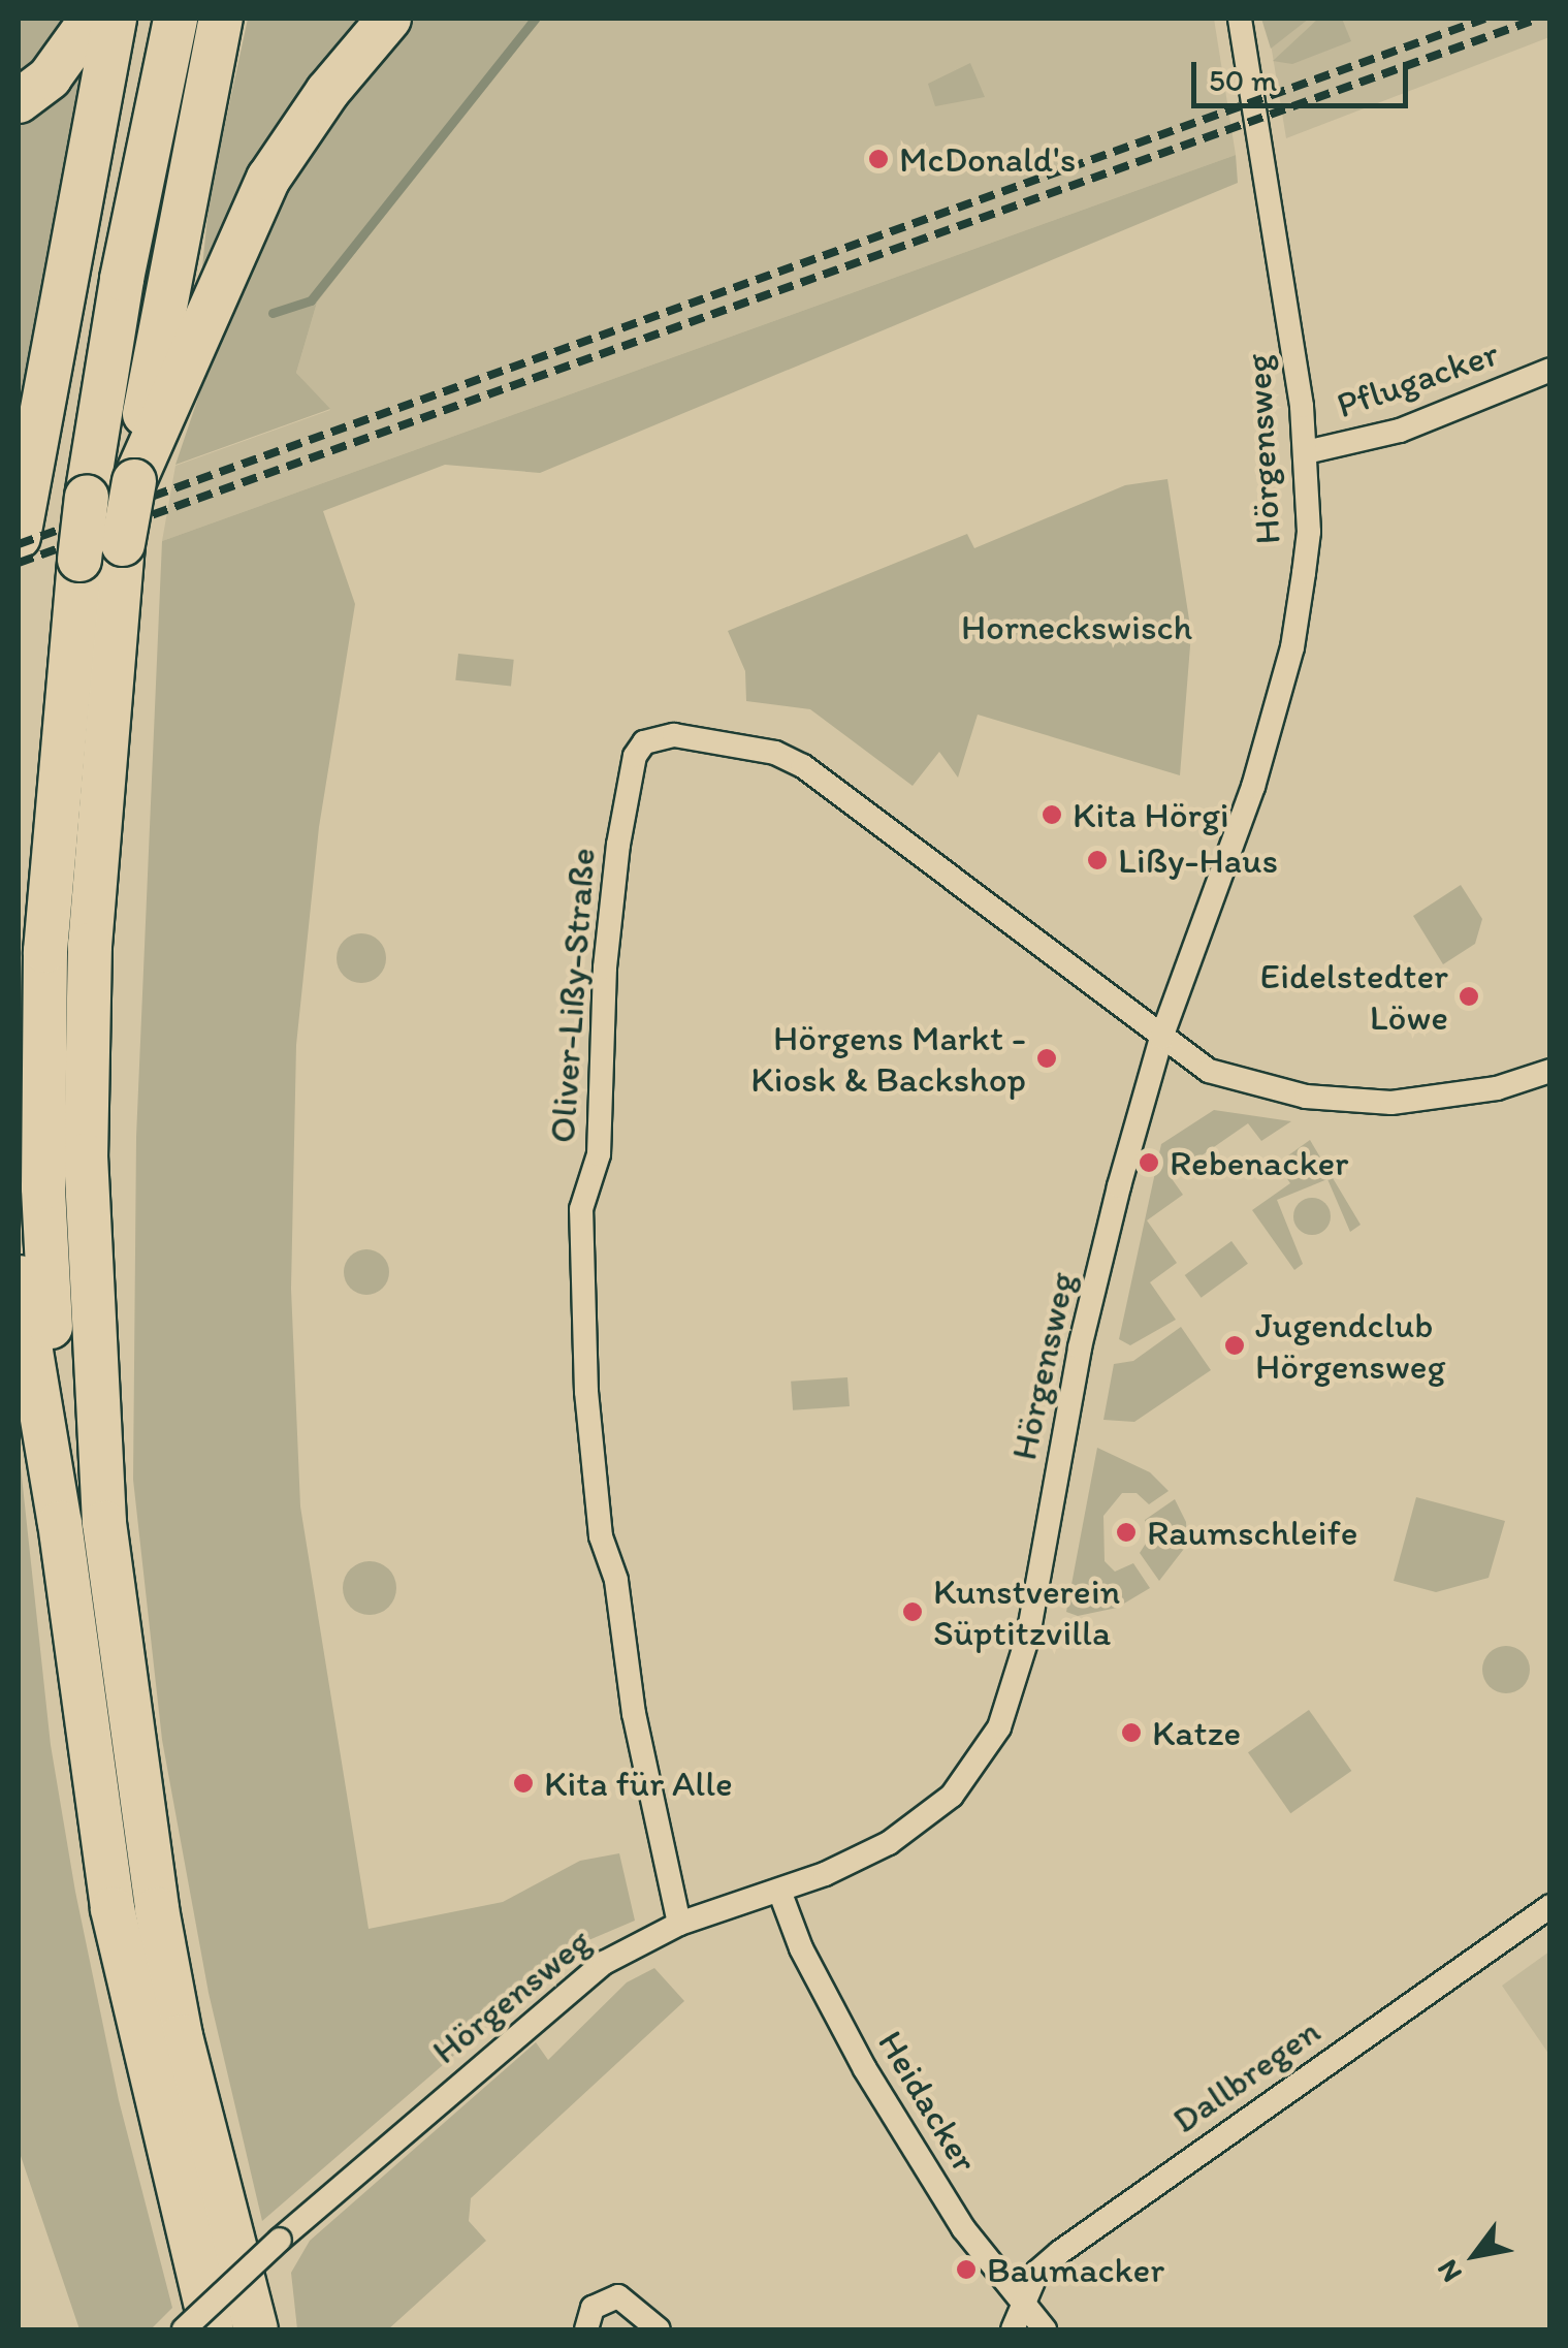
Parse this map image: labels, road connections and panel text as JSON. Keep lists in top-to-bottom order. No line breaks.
{"streets":{"street":["Pflugacker","Hörgensweg","Oliver-Lißy-Straße","Dallbregen","Heidacker"]},"crossings":[["Pflugacker","Hörgensweg"],["Hörgensweg","Oliver-Lißy-Straße"],["Hörgensweg","Heidacker"],["Dallbregen","Heidacker"]],"parks":["Horneckswisch"],"places":["McDonald's","Kita Hörgi","Lißy-Haus","Eidelstedter Löwe","Hörgens Markt - Kiosk & Backshop","Rebenacker","Jugendclub Hörgensweg","Raumschleife","Kunstverein Süptitzvilla","Katze","Kita für Alle","Baumacker"],"scale_bar":"50 m","north":"bottom left"}
